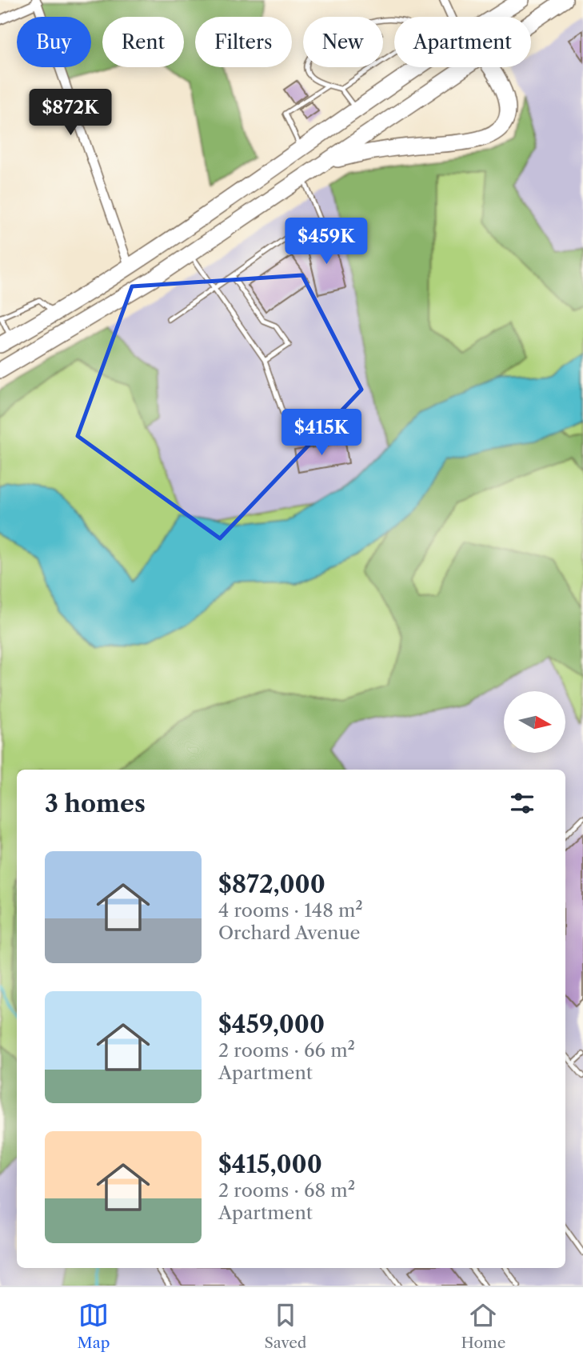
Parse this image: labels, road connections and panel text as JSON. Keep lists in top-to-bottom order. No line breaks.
{"north":"right","page":{"chip":["Buy","Rent","Filters","New","Apartment"],"price":["$872K","$459K","$415K"],"heading":"3 homes","list":[{"name":"$872,000","note":"4 rooms · 148 m² · Orchard Avenue"},{"name":"$459,000","note":"2 rooms · 66 m² · Apartment"},{"name":"$415,000","note":"2 rooms · 68 m² · Apartment"}],"tabs":["Map","Saved","Home"]}}
